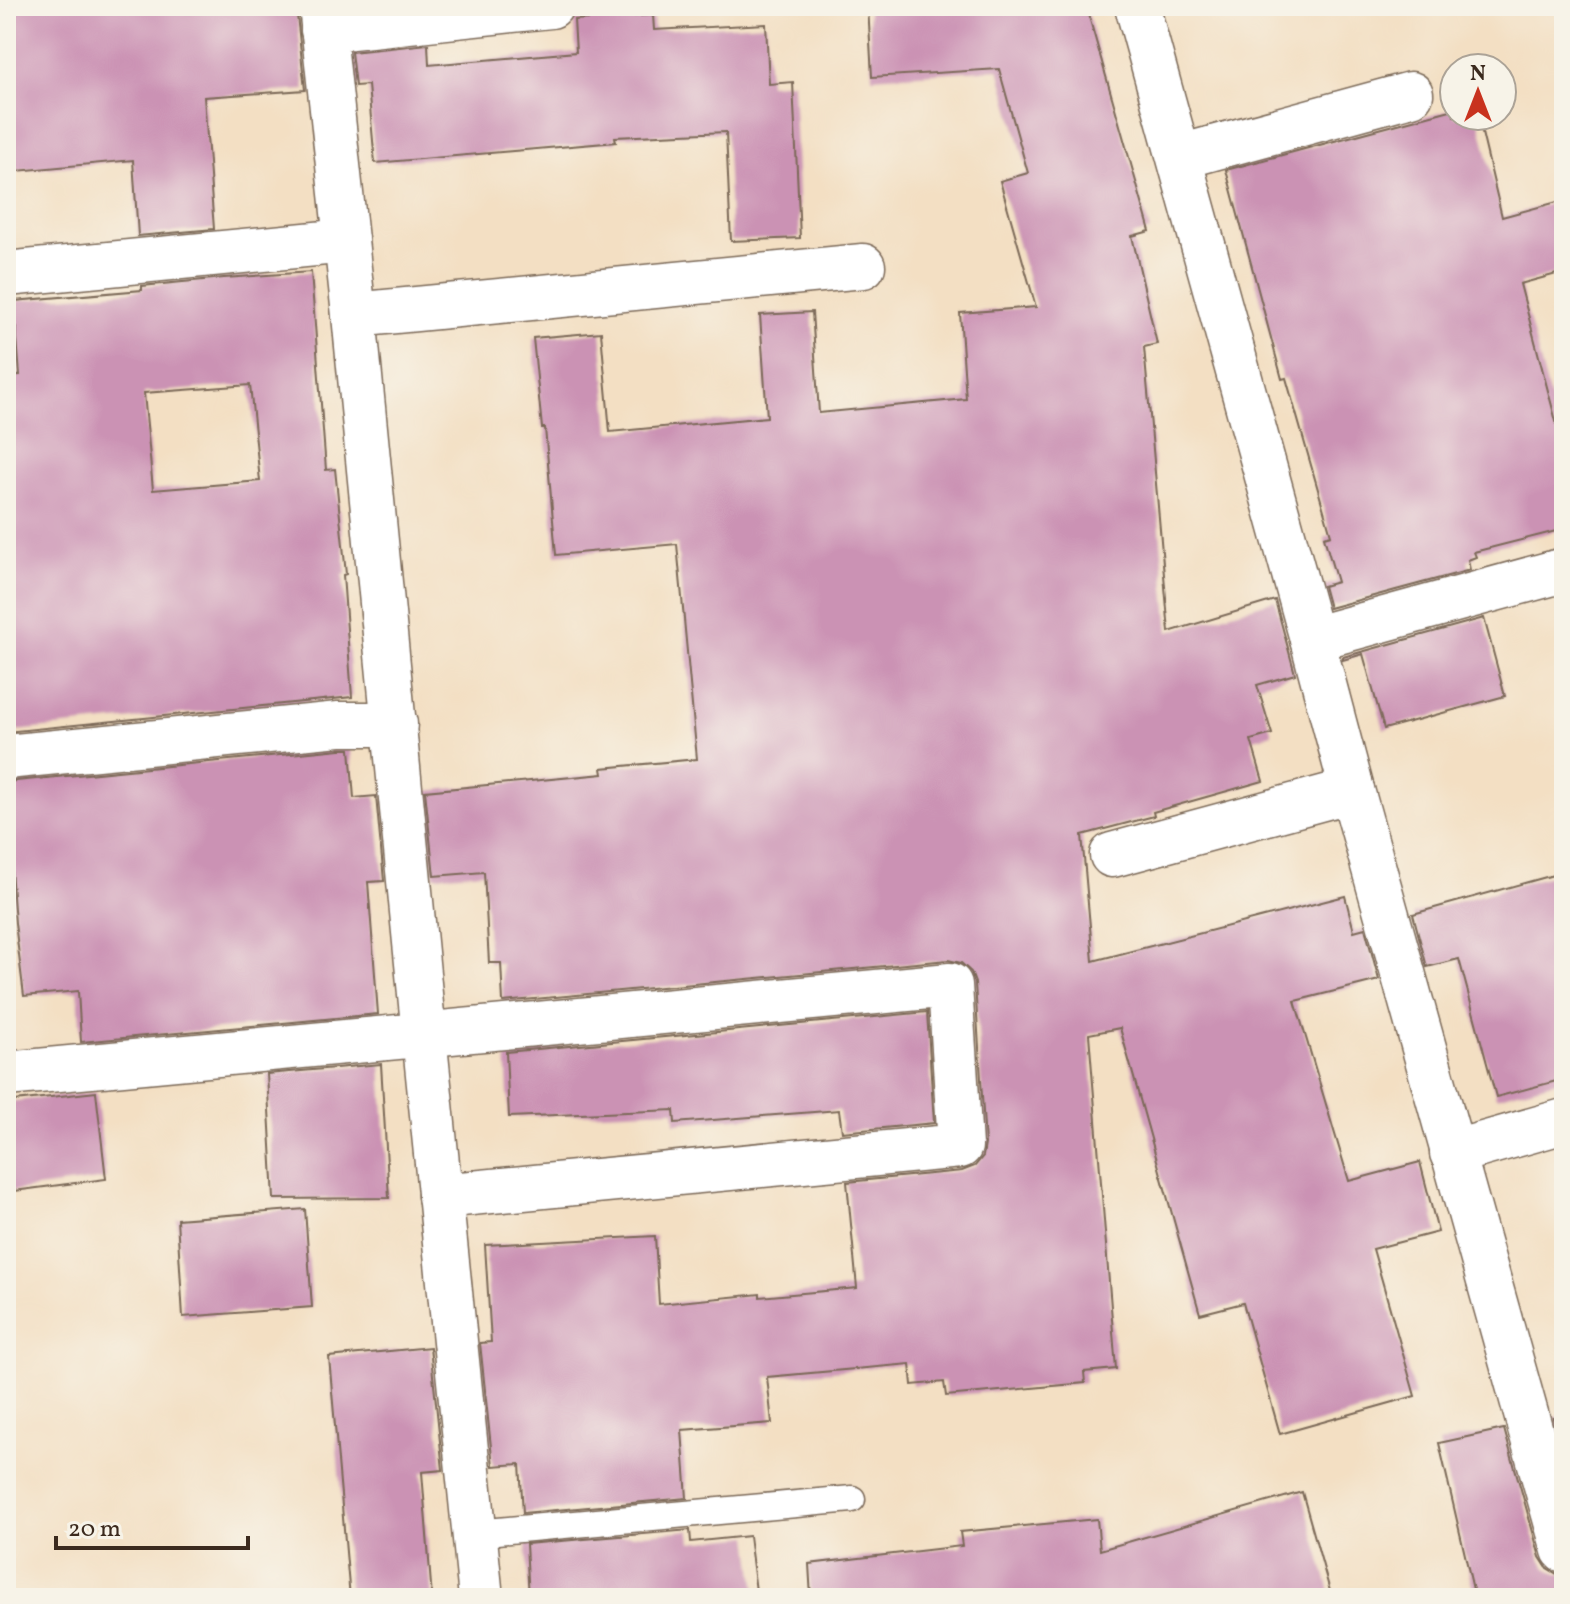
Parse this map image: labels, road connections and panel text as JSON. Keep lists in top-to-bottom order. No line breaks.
{"scale_bar":"20 m","north":"top"}
